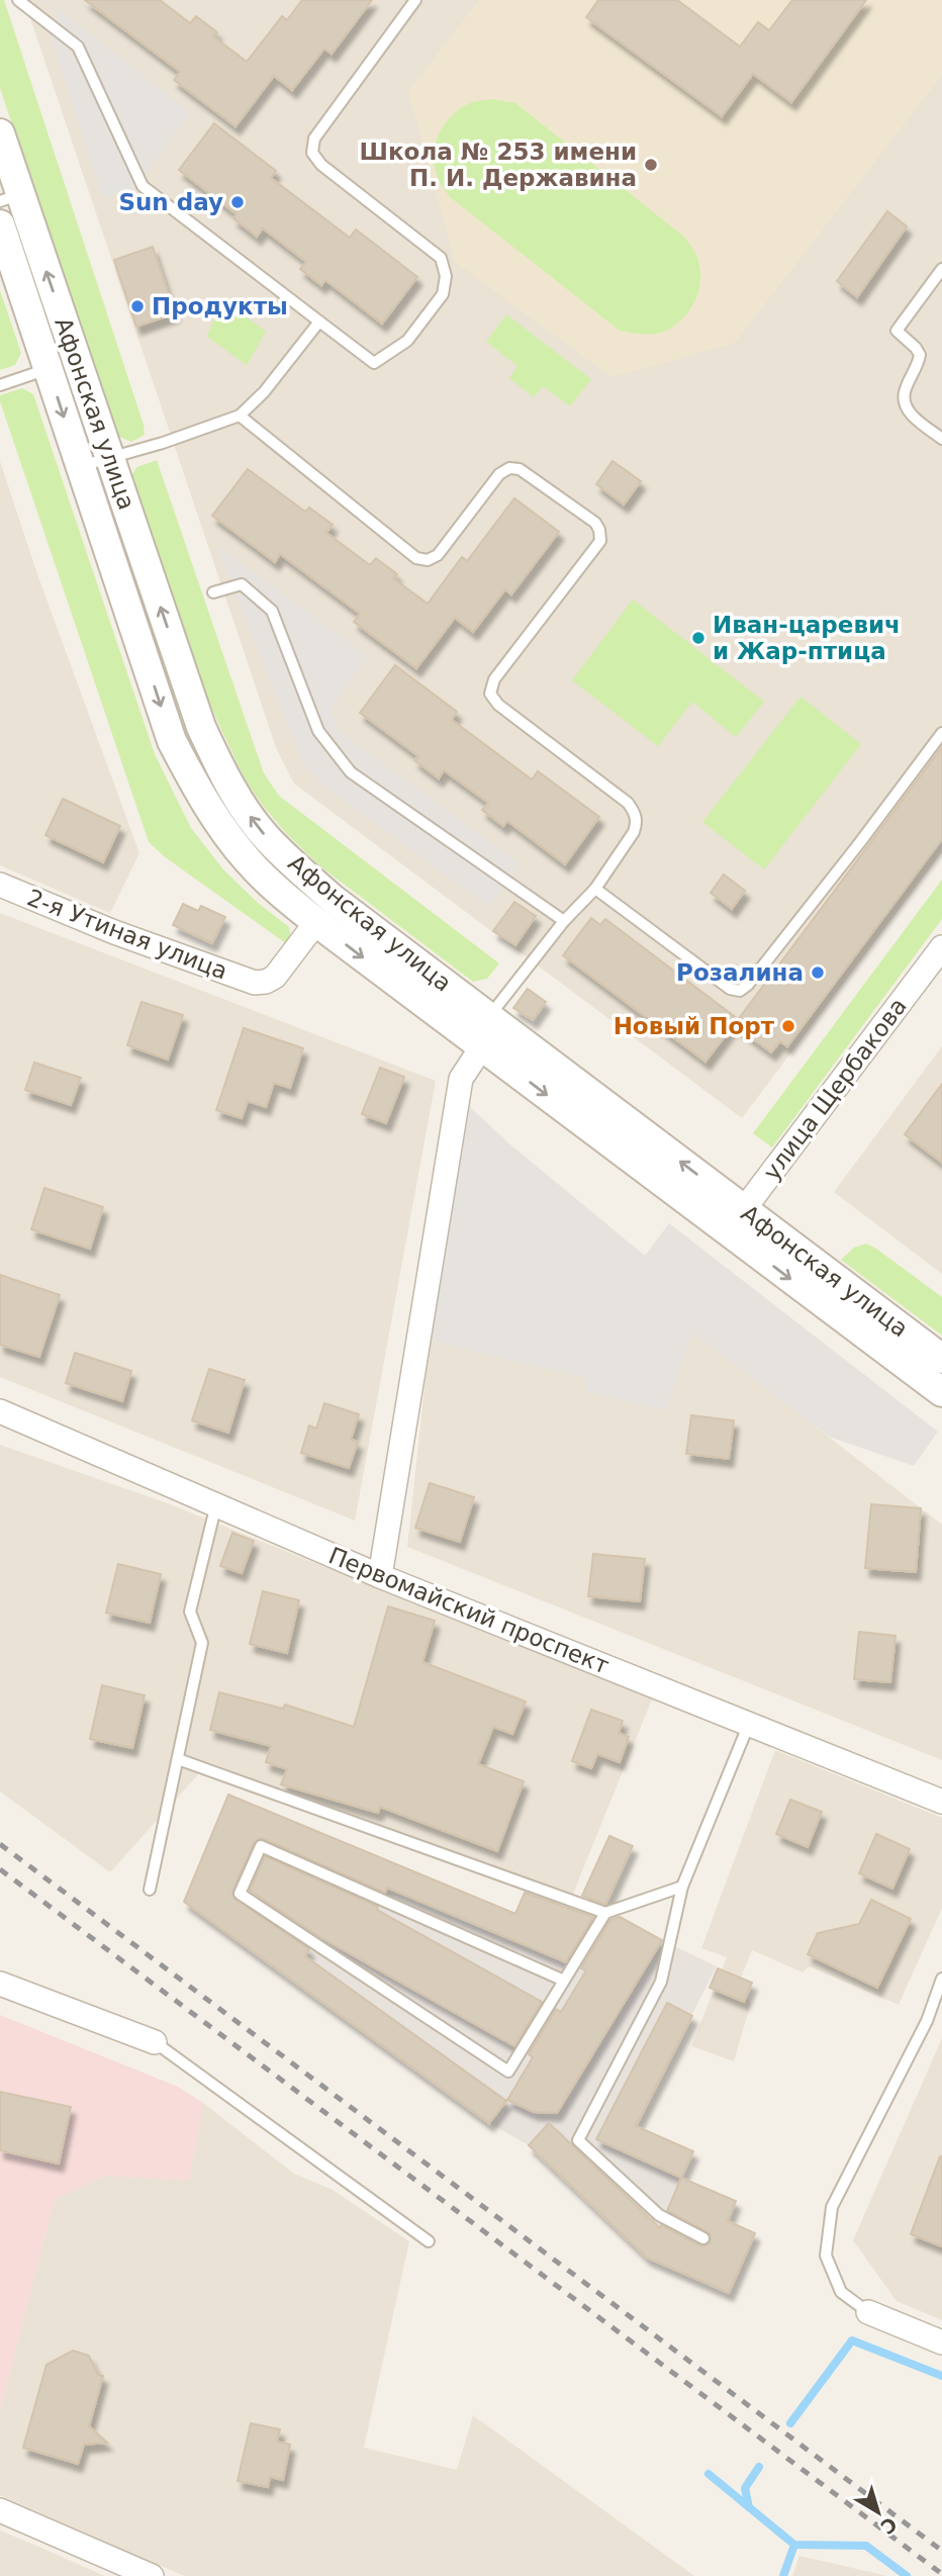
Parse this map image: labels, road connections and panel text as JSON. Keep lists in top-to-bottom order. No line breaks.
{"streets":{"street":["Афонская улица","2-я Утиная улица","улица Щербакова","Первомайский проспект"]},"crossings":[["Афонская улица","2-я Утиная улица"],["Афонская улица","улица Щербакова"]],"places":["Школа № 253 имени П. И. Державина","Sun day","Продукты","Иван-царевич и Жар-птица","Розалина","Новый Порт"],"north":"bottom right"}
